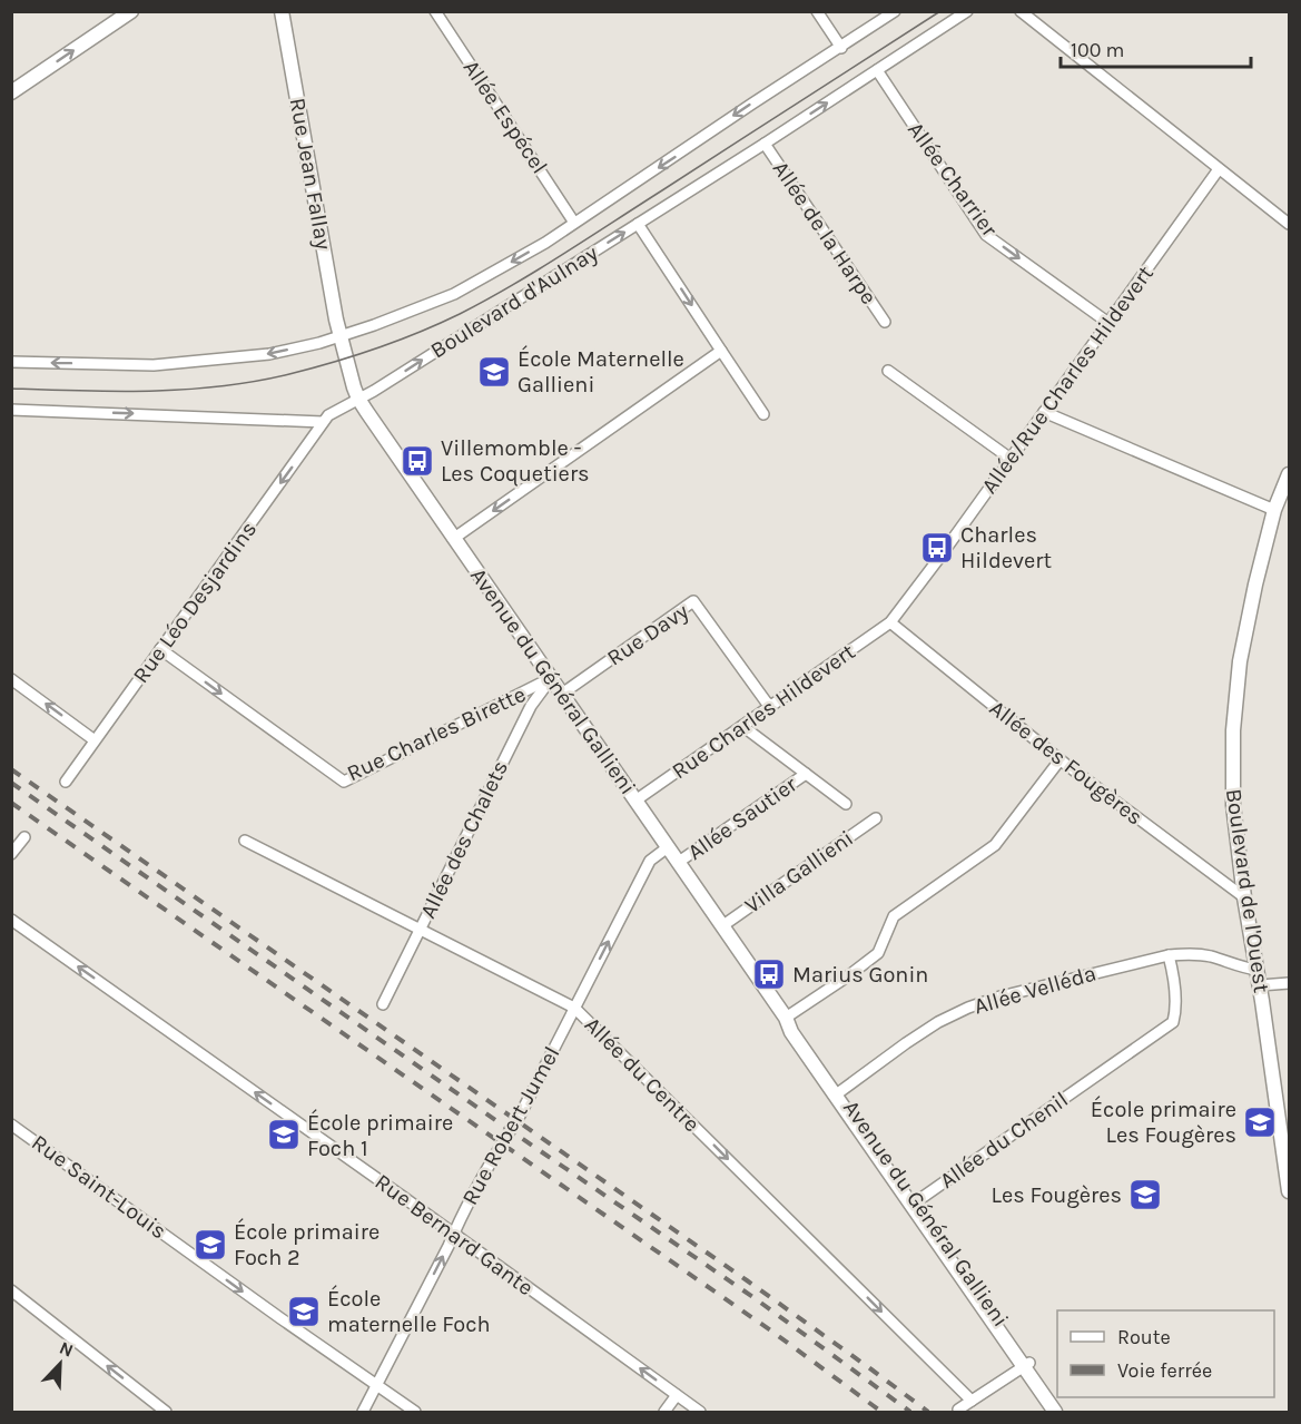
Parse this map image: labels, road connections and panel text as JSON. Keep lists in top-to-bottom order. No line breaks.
{"streets":{"street":["Allée Espécel","Rue Jean Fallay","Allée Charrier","Allée de la Harpe","Boulevard d'Aulnay","Allée/Rue Charles Hildevert","Rue Léo Desjardins","Rue Davy","Avenue du Général Gallieni","Rue Charles Hildevert","Rue Charles Birette","Allée des Fougères","Allée Sautier","Allée des Chalets","Villa Gallieni","Boulevard de l'Ouest","Allée Velléda","Allée du Centre","Rue Robert Jumel","Allée du Chenil","Rue Saint-Louis","Rue Bernard Gante"]},"crossings":[["Allée Espécel","Boulevard d'Aulnay"],["Rue Jean Fallay","Boulevard d'Aulnay"],["Rue Jean Fallay","Avenue du Général Gallieni"],["Allée Charrier","Boulevard d'Aulnay"],["Allée Charrier","Allée/Rue Charles Hildevert"],["Allée de la Harpe","Boulevard d'Aulnay"],["Boulevard d'Aulnay","Rue Léo Desjardins"],["Boulevard d'Aulnay","Avenue du Général Gallieni"],["Allée/Rue Charles Hildevert","Rue Charles Hildevert"],["Allée/Rue Charles Hildevert","Allée des Fougères"],["Rue Léo Desjardins","Rue Charles Birette"],["Rue Davy","Avenue du Général Gallieni"],["Rue Davy","Rue Charles Hildevert"],["Avenue du Général Gallieni","Rue Charles Hildevert"],["Avenue du Général Gallieni","Rue Charles Birette"],["Avenue du Général Gallieni","Allée Sautier"],["Avenue du Général Gallieni","Allée des Chalets"],["Avenue du Général Gallieni","Villa Gallieni"],["Avenue du Général Gallieni","Allée Velléda"],["Avenue du Général Gallieni","Rue Robert Jumel"],["Avenue du Général Gallieni","Allée du Chenil"],["Rue Charles Hildevert","Allée des Fougères"],["Rue Charles Birette","Allée des Chalets"],["Allée des Fougères","Boulevard de l'Ouest"],["Allée des Chalets","Allée du Centre"],["Boulevard de l'Ouest","Allée Velléda"],["Allée Velléda","Allée du Chenil"],["Allée du Centre","Rue Robert Jumel"],["Rue Robert Jumel","Rue Saint-Louis"],["Rue Robert Jumel","Rue Bernard Gante"]],"one_way":["Allée Charrier","Rue Léo Desjardins","Rue Charles Birette","Allée du Centre","Rue Robert Jumel","Rue Saint-Louis","Rue Bernard Gante"],"places":{"school or university":["École Maternelle Gallieni","École primaire Les Fougères","École primaire Foch 1","Les Fougères","École primaire Foch 2","École maternelle Foch"],"bus stop":["Villemomble - Les Coquetiers","Charles Hildevert","Marius Gonin"]},"legend":["Route","Voie ferrée"],"scale_bar":"100 m","north":"top right"}
